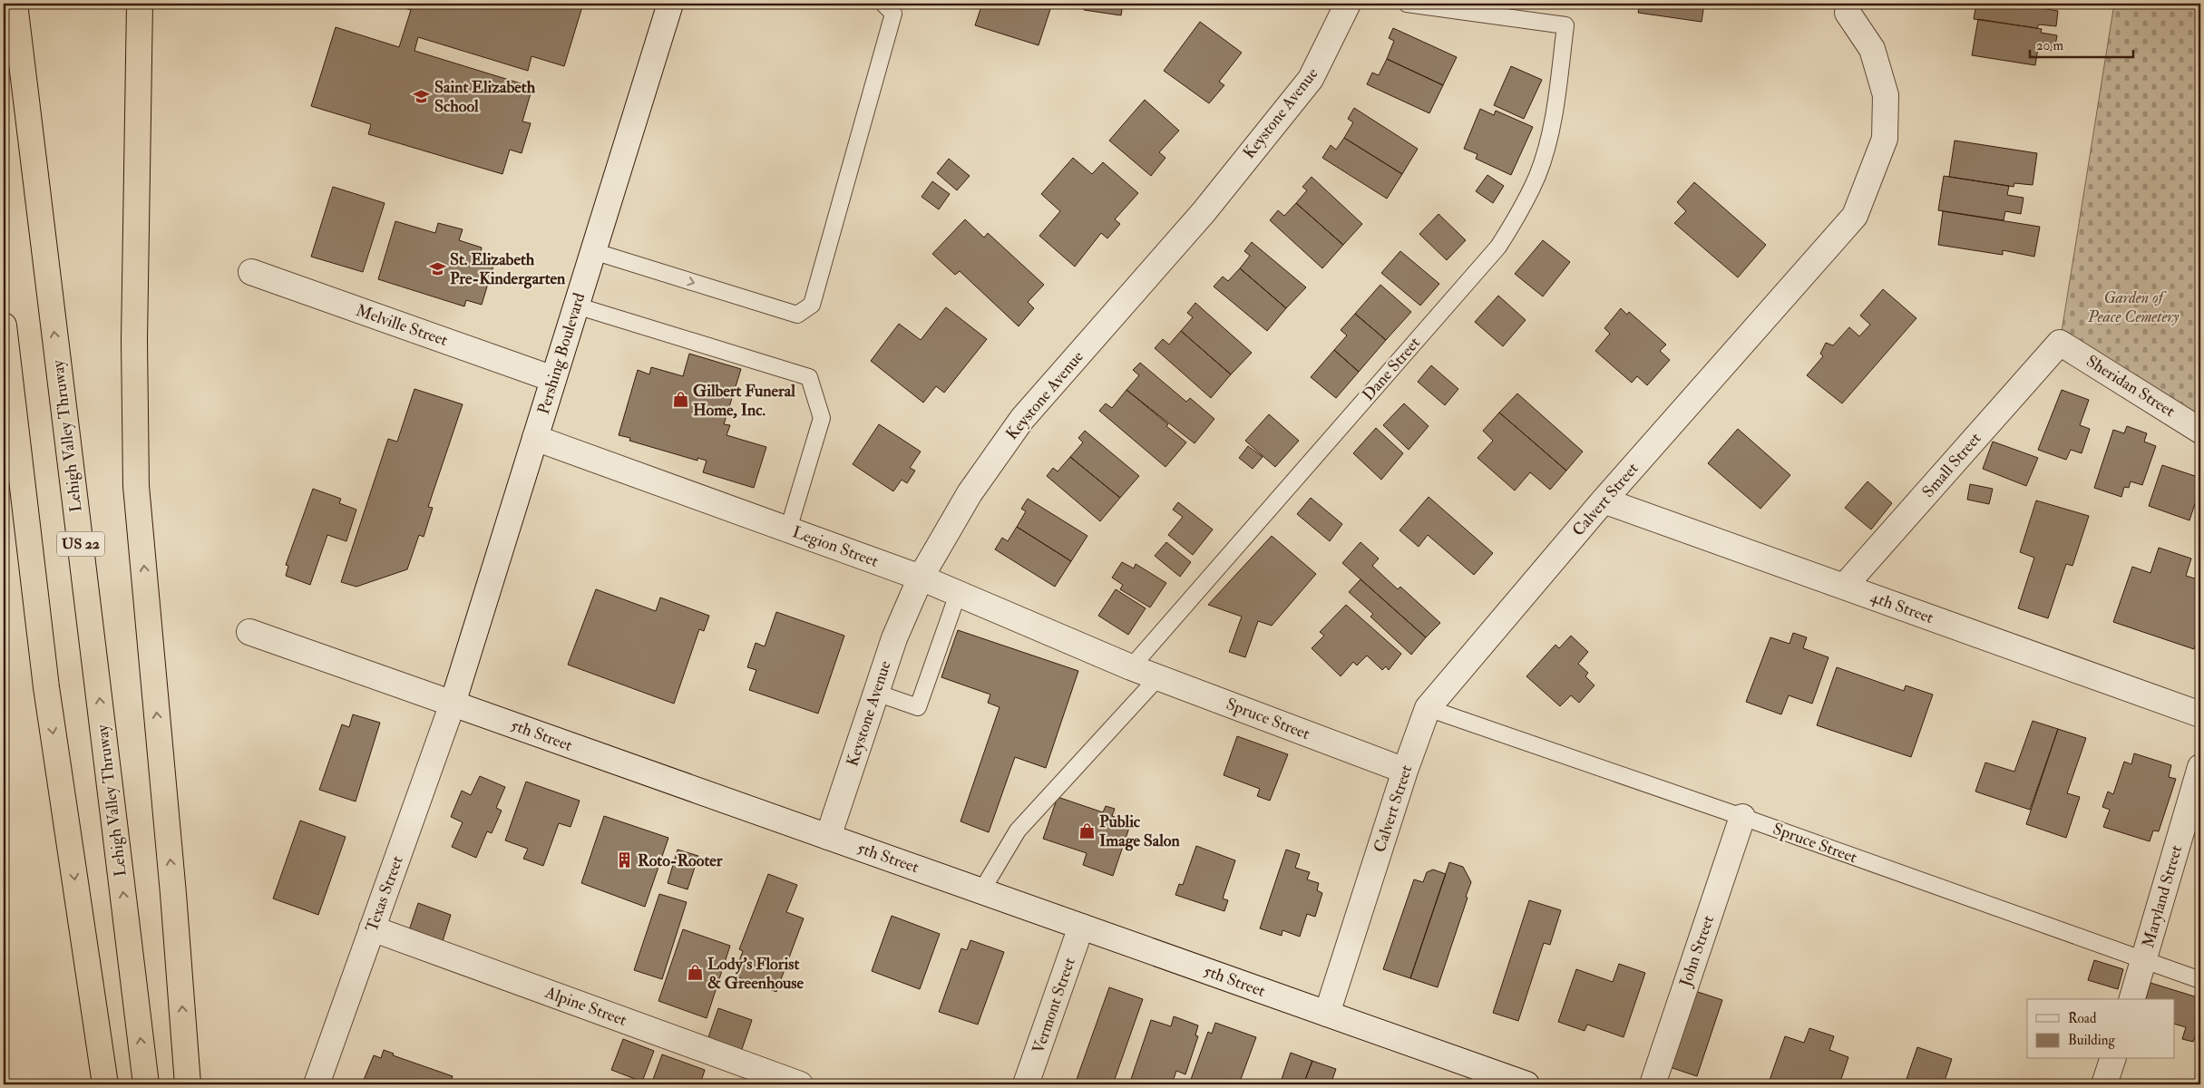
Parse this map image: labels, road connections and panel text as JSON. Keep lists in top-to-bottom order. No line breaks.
{"streets":{"highway":["Lehigh Valley Thruway","US 22"],"street":["Keystone Avenue","Melville Street","Pershing Boulevard","Sheridan Street","Small Street","Calvert Street","Legion Street","4th Street","Spruce Street","5th Street","Texas Street","Maryland Street","John Street","Vermont Street","Alpine Street"],"lane":["Dane Street"]},"crossings":[["Keystone Avenue","Legion Street"],["Keystone Avenue","5th Street"],["Melville Street","Pershing Boulevard"],["Pershing Boulevard","Legion Street"],["Pershing Boulevard","5th Street"],["Pershing Boulevard","Texas Street"],["Dane Street","Legion Street"],["Dane Street","Spruce Street"],["Sheridan Street","Small Street"],["Small Street","4th Street"],["Calvert Street","4th Street"],["Calvert Street","Spruce Street"],["Calvert Street","5th Street"],["Legion Street","Spruce Street"],["Spruce Street","Maryland Street"],["Spruce Street","John Street"],["5th Street","Texas Street"],["5th Street","Vermont Street"],["Texas Street","Alpine Street"]],"parks":["Garden of Peace Cemetery"],"places":{"school or university":["Saint Elizabeth School","St. Elizabeth Pre-Kindergarten"],"shop":["Gilbert Funeral Home, Inc.","Public Image Salon","Lody's Florist & Greenhouse"],"building":["Roto-Rooter"]},"legend":["Road","Building"],"scale_bar":"20 m"}
